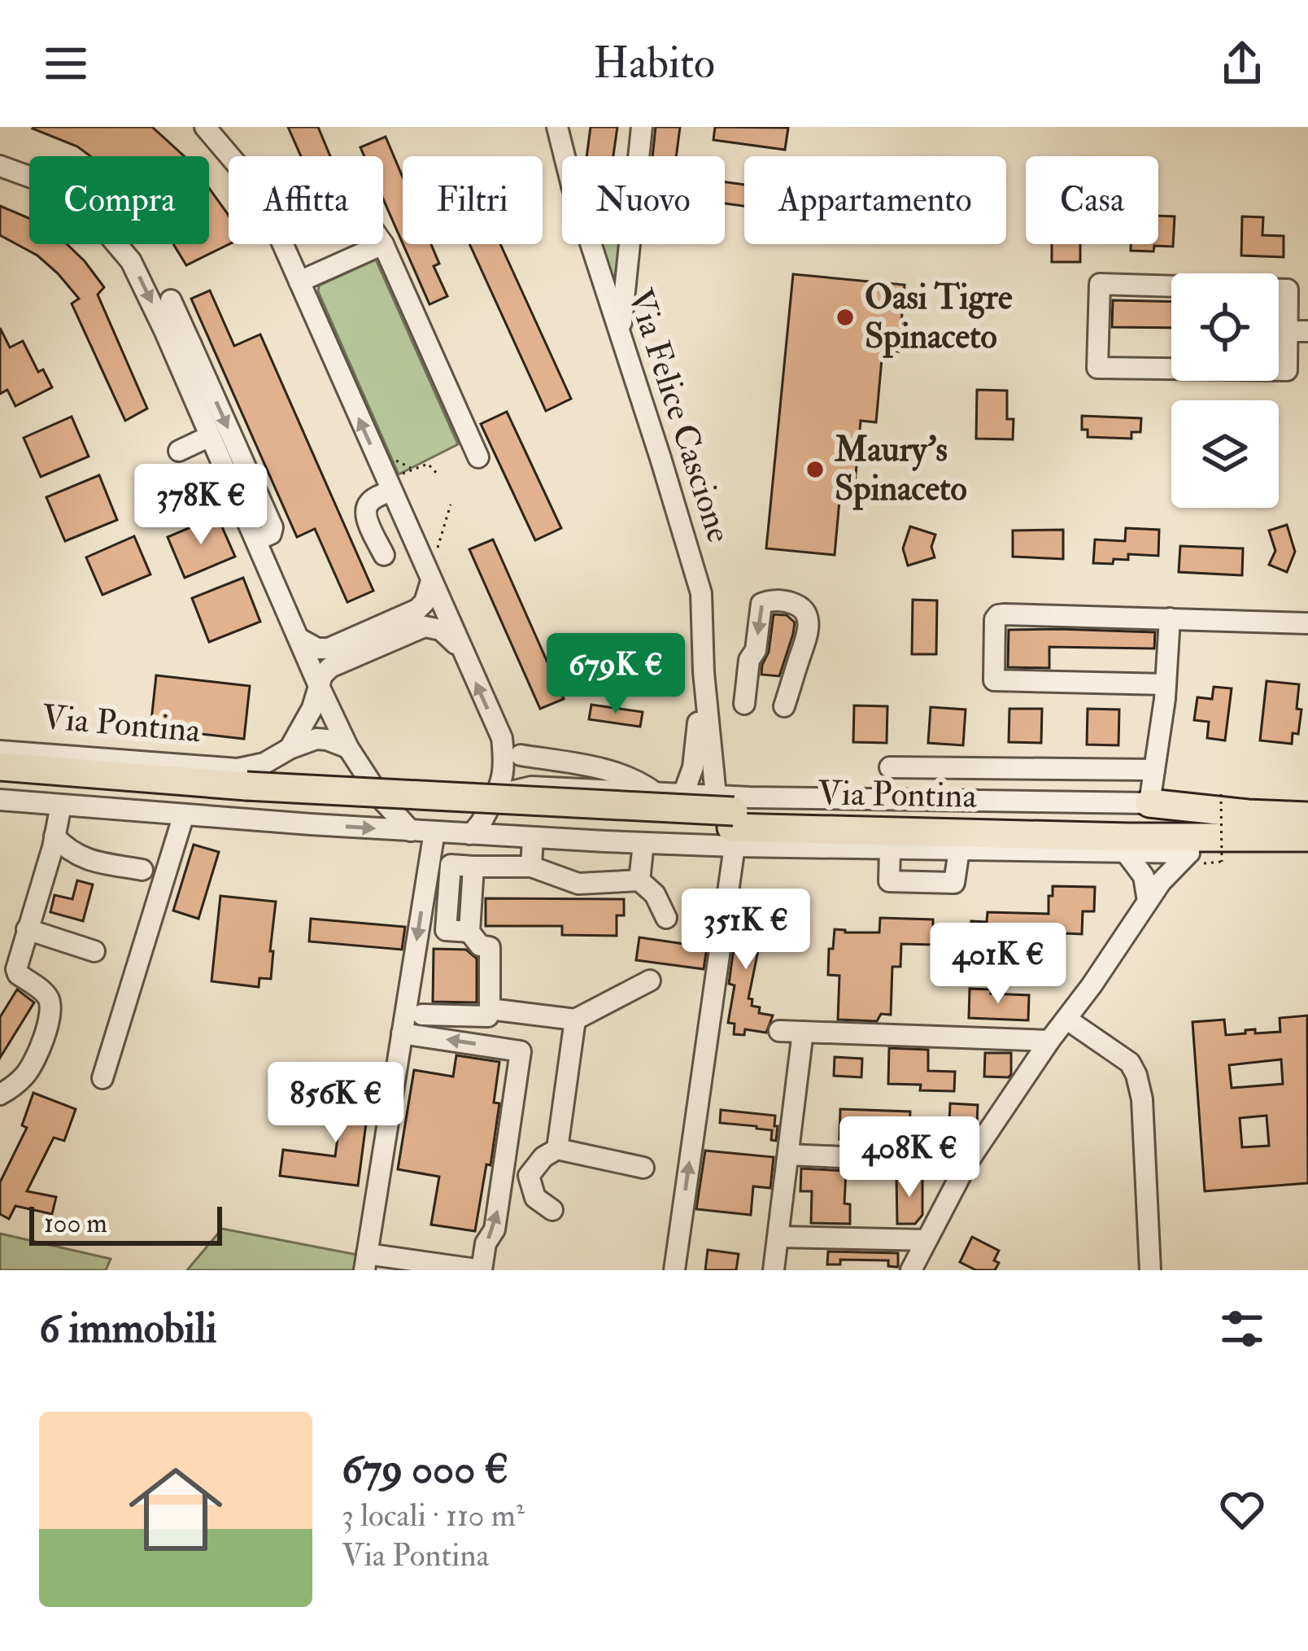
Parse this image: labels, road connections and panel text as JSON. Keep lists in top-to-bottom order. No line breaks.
{"streets":{"highway":["Via Pontina"],"street":["Via Felice Cascione"]},"crossings":[["Via Felice Cascione","Via Pontina"]],"places":["Oasi Tigre Spinaceto","Maury's Spinaceto"],"scale_bar":"100 m","page":{"header":"Habito","chip":["Compra","Affitta","Filtri","Nuovo","Appartamento","Casa"],"price":["378K €","679K €","351K €","401K €","856K €","408K €"],"scale":"100 m","heading":"6 immobili","list":[{"name":"679 000 €","note":"3 locali · 110 m² · Via Pontina"}]}}
